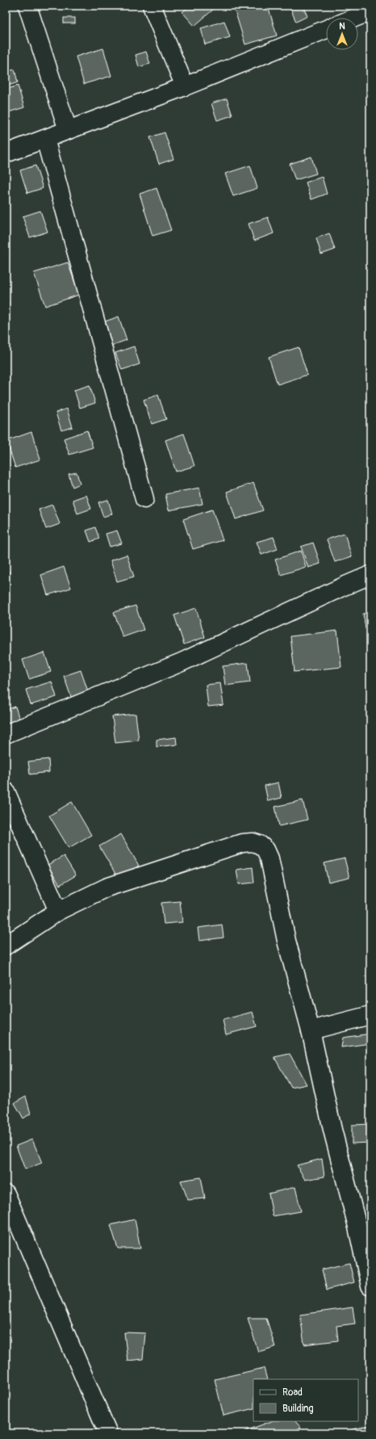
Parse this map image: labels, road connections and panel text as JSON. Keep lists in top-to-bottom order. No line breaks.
{"legend":["Road","Building"],"north":"top"}
